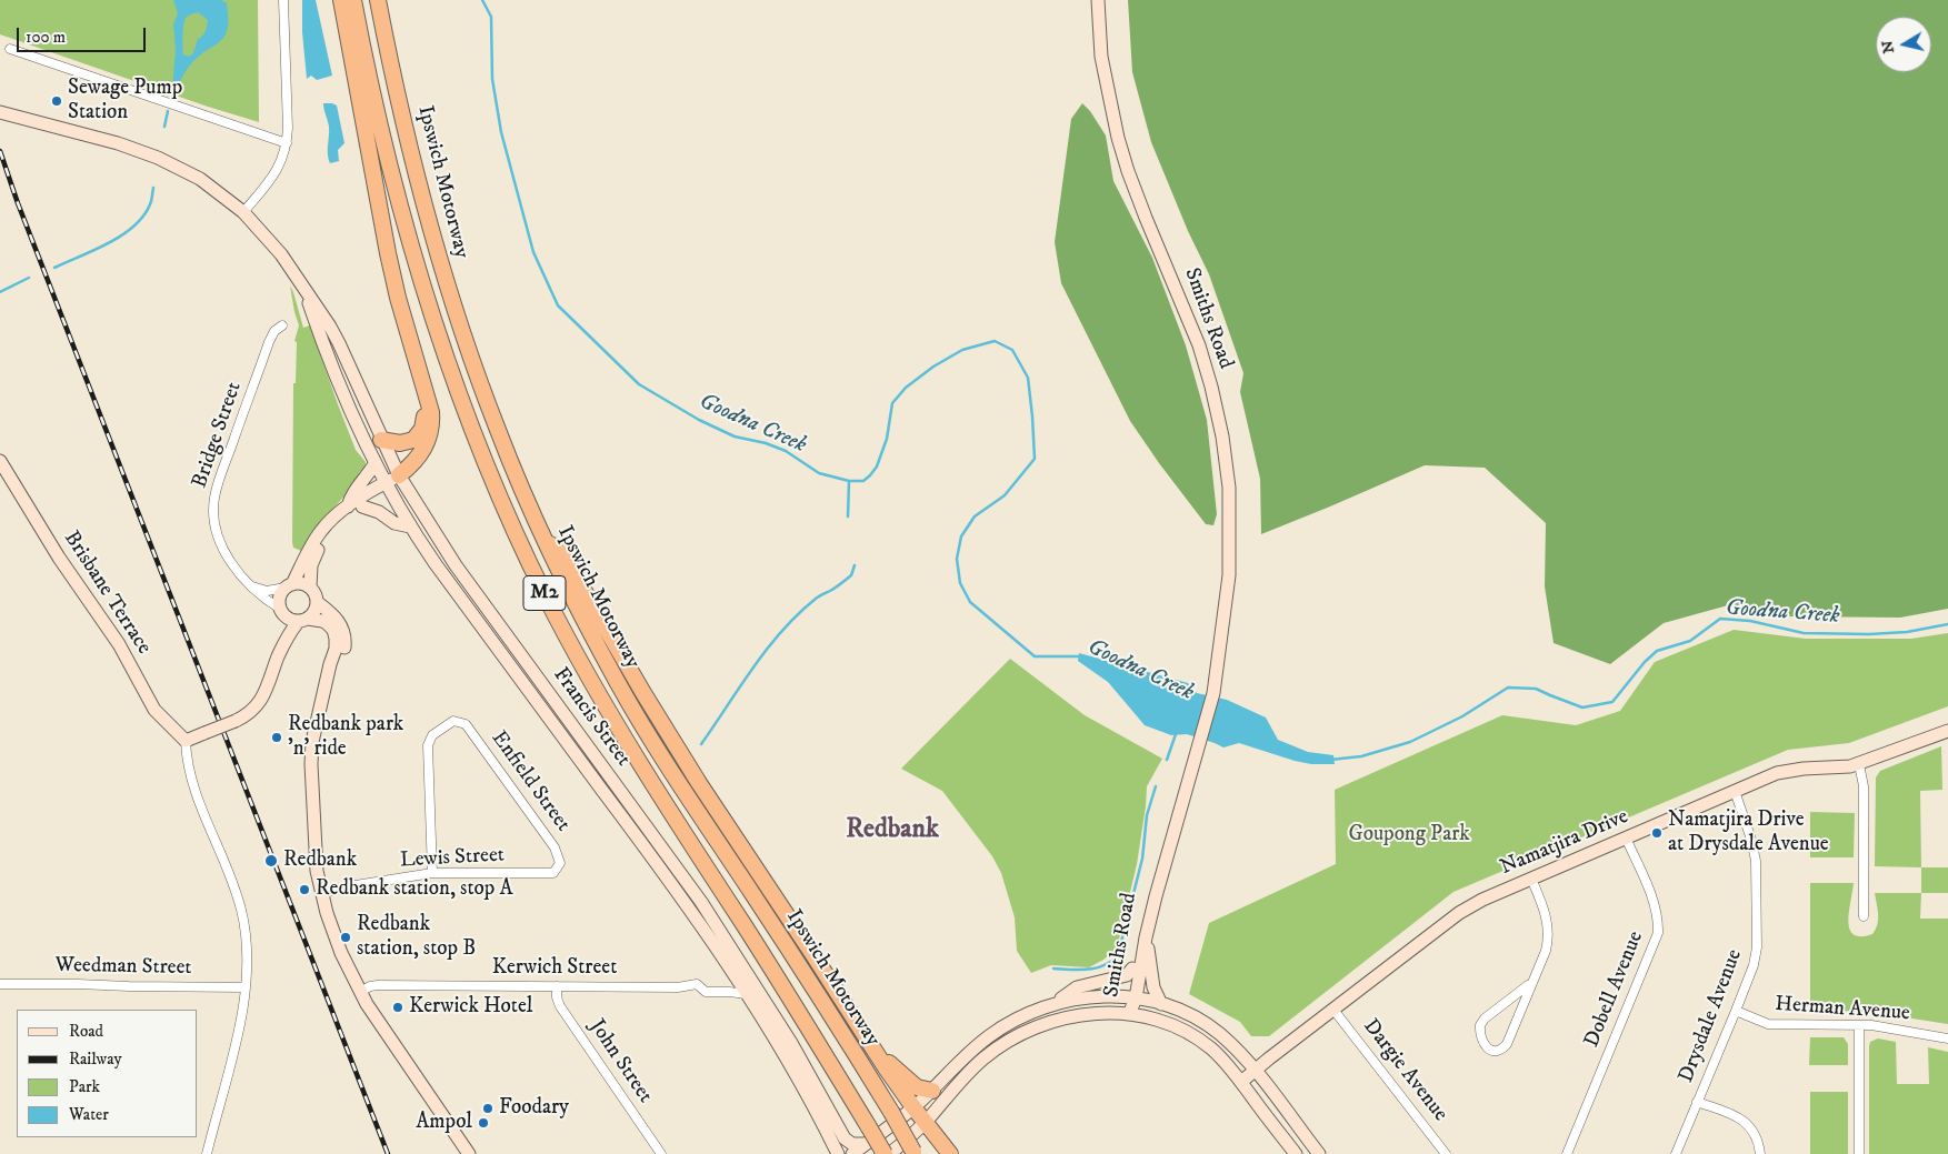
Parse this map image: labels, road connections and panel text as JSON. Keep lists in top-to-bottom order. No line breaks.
{"streets":{"highway":["Ipswich Motorway","M2"],"main road":["Smiths Road","Brisbane Terrace","Francis Street","Namatjira Drive"],"street":["Bridge Street","Enfield Street","Lewis Street","Weedman Street","Kerwich Street","Dobell Avenue","Herman Avenue","Drysdale Avenue","John Street","Dargie Avenue"]},"crossings":[["Francis Street","Kerwich Street"],["Enfield Street","Lewis Street"],["Namatjira Drive","Dobell Avenue"],["Namatjira Drive","Drysdale Avenue"],["Namatjira Drive","Dargie Avenue"],["Kerwich Street","John Street"],["Herman Avenue","Drysdale Avenue"]],"districts":["Redbank"],"water":["Goodna Creek"],"parks":["Goupong Park"],"places":["Sewage Pump Station","Redbank park 'n' ride","Namatjira Drive at Drysdale Avenue","Redbank","Redbank station, stop A","Redbank station, stop B","Kerwick Hotel","Foodary","Ampol"],"legend":["Road","Railway","Park","Water"],"scale_bar":"100 m","north":"left"}
